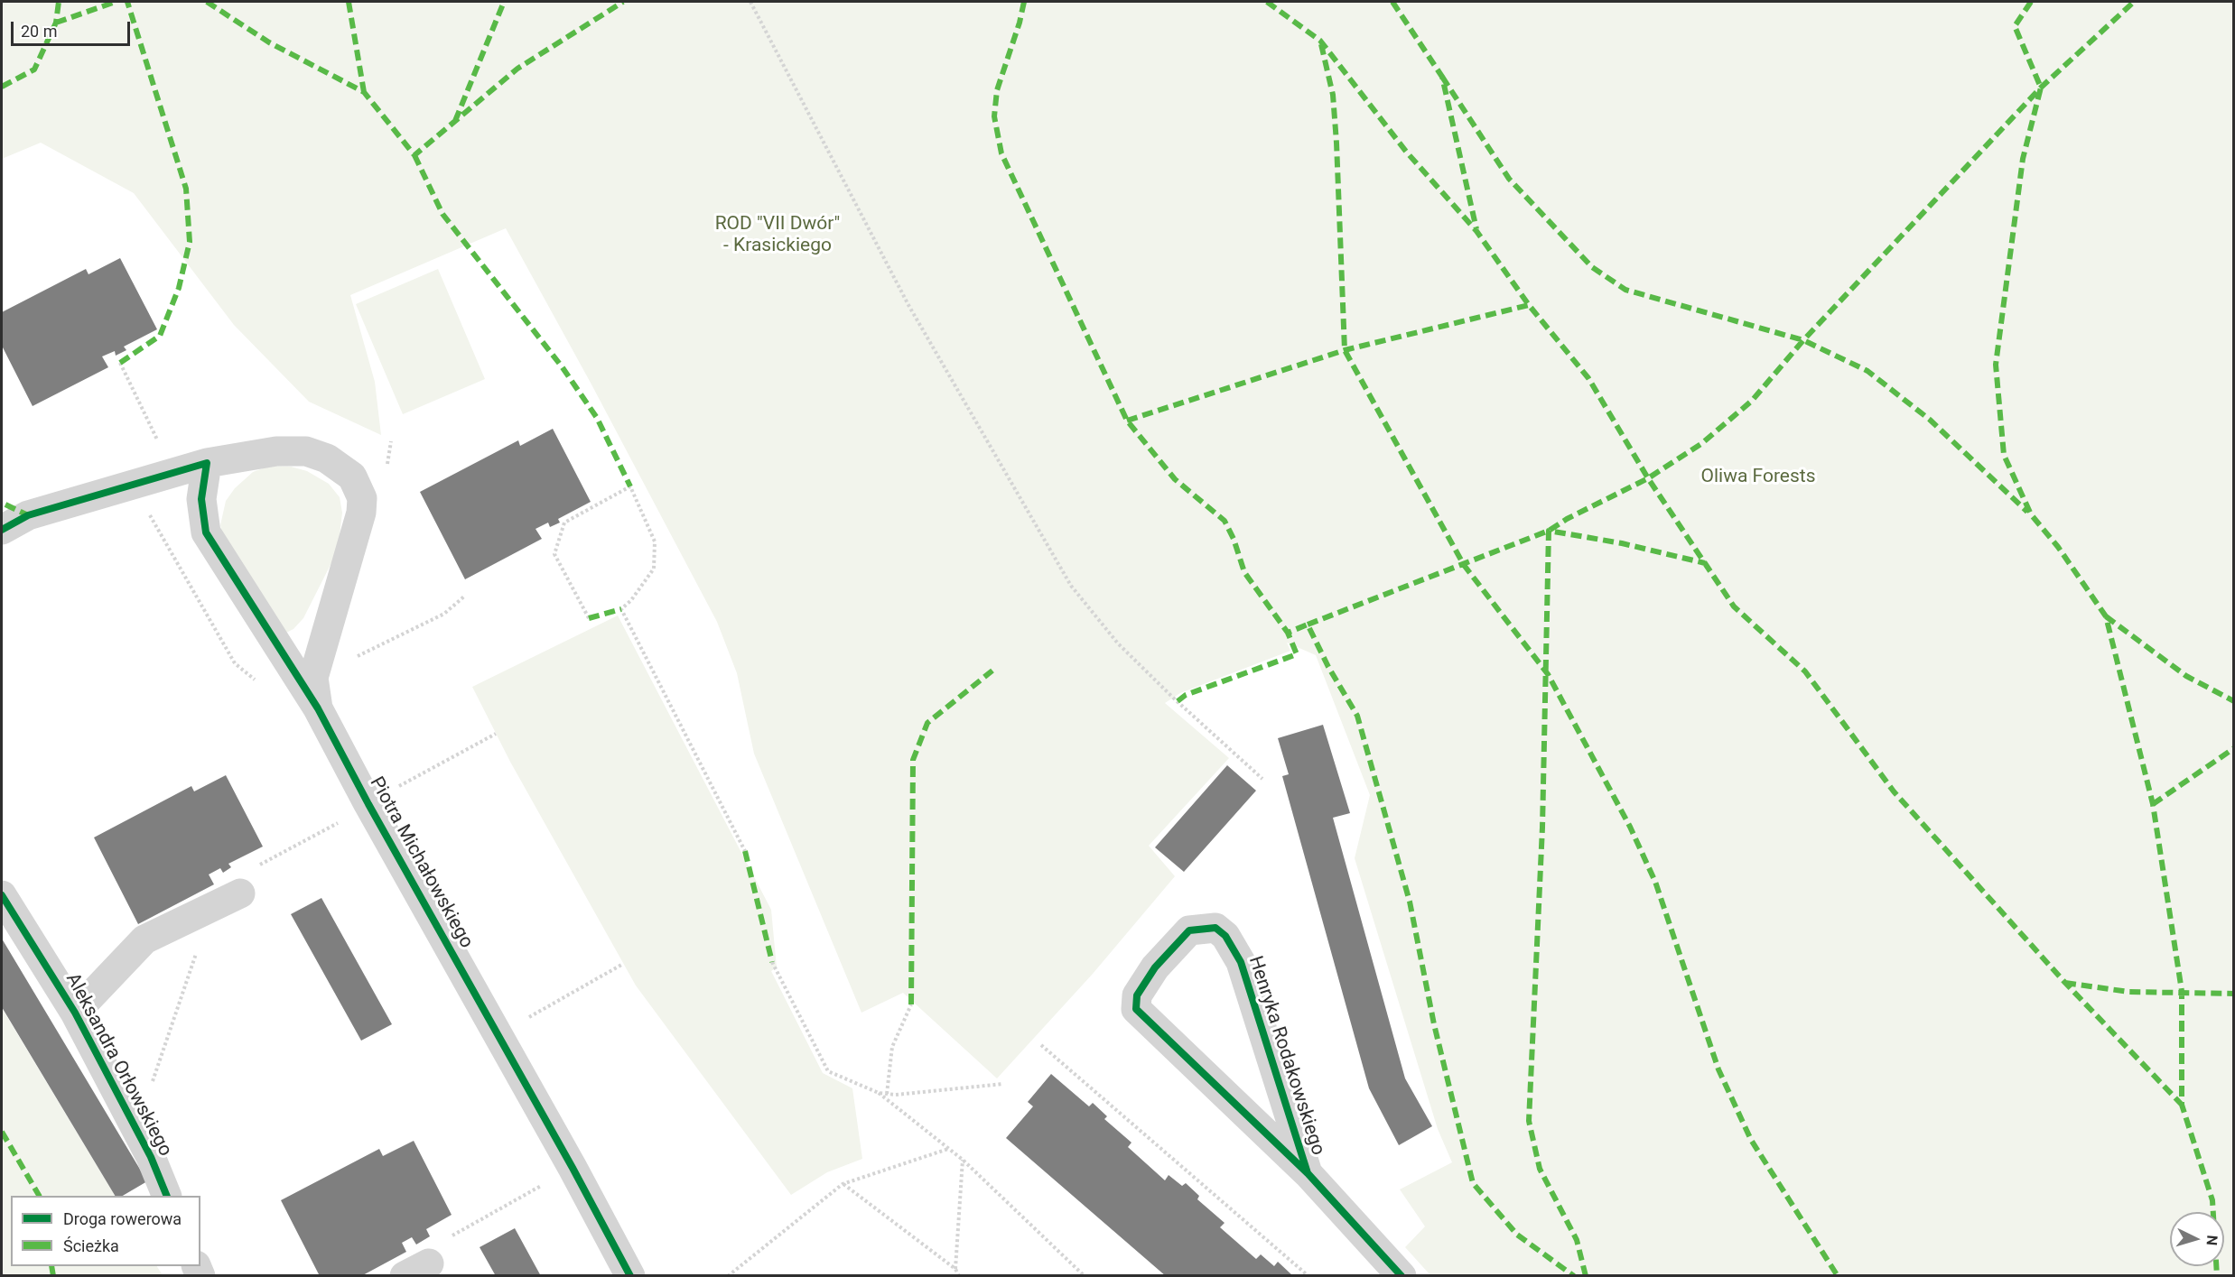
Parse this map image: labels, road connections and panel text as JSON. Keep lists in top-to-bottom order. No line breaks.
{"streets":{"street":["Piotra Michałowskiego","Henryka Rodakowskiego","Aleksandra Orłowskiego"]},"parks":["ROD \"VII Dwór\" - Krasickiego","Oliwa Forests"],"legend":["Droga rowerowa","Ścieżka"],"scale_bar":"20 m","north":"right"}
